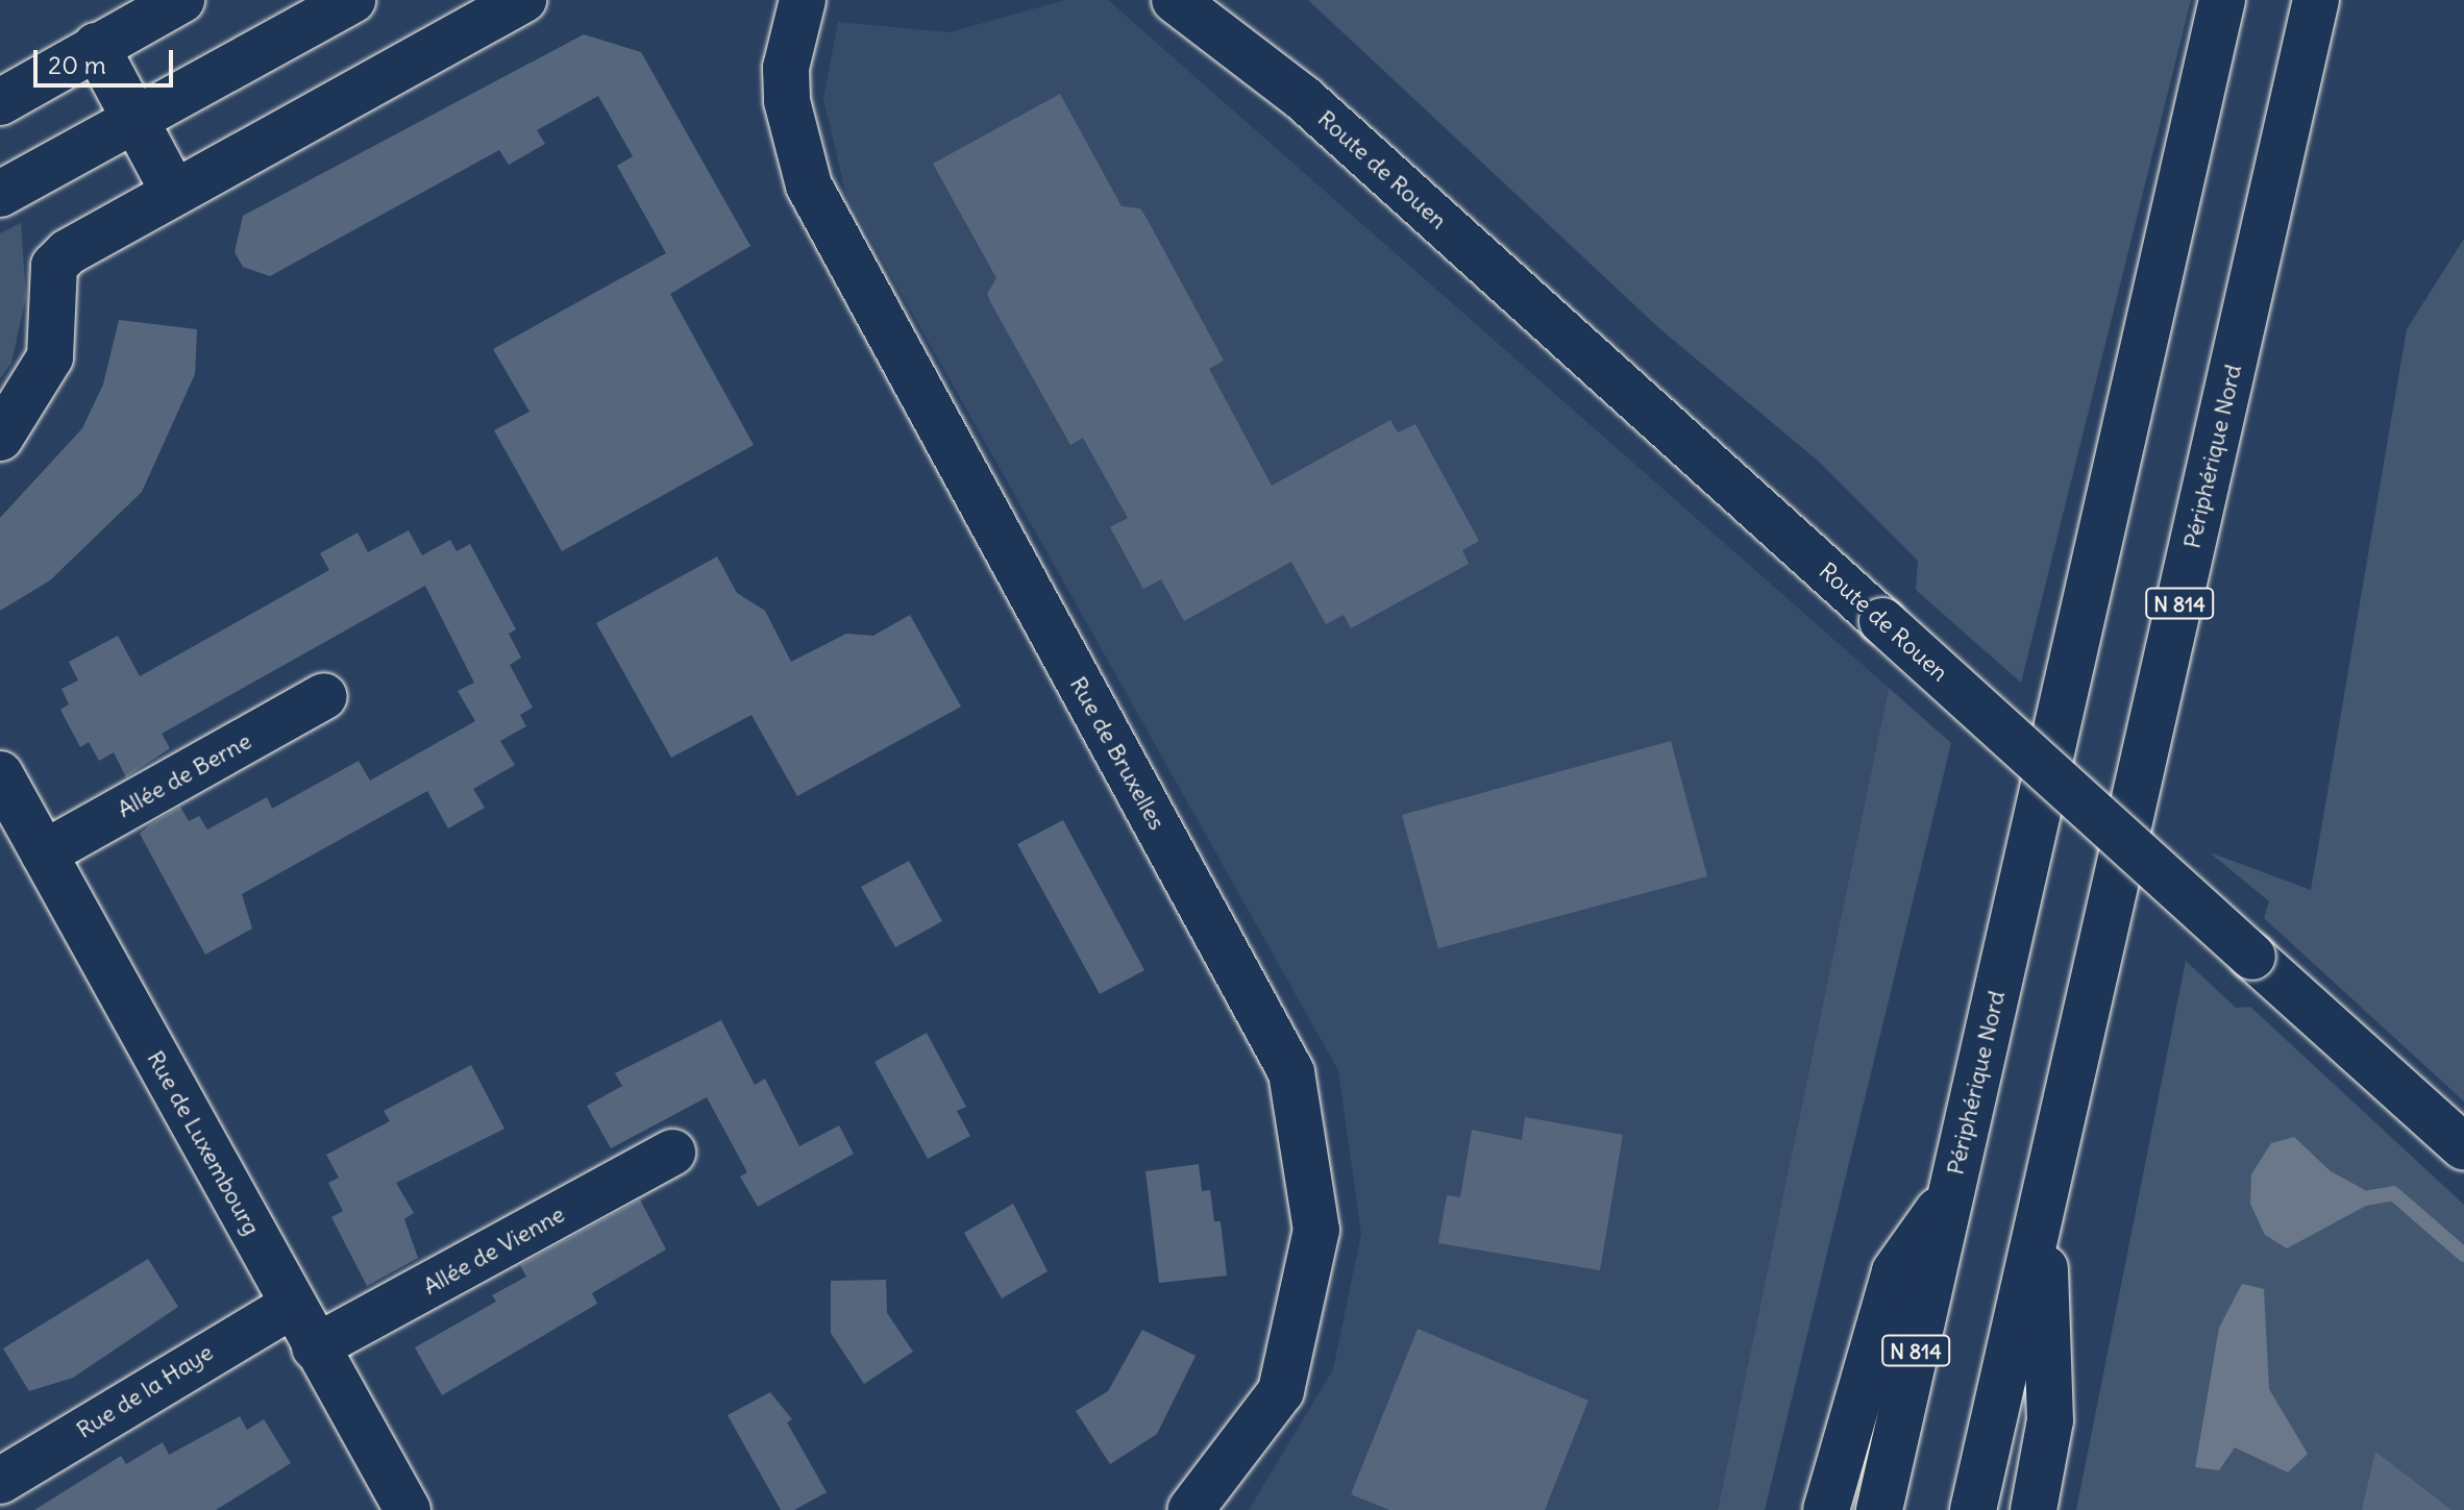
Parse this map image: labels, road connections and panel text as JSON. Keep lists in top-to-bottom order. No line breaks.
{"streets":{"main road":["Route de Rouen","Périphérique Nord","N 814","Rue de Bruxelles","Allée de Berne","Rue de Luxembourg","Allée de Vienne","Rue de la Haye"]},"crossings":[["Périphérique Nord","N 814"],["Allée de Berne","Rue de Luxembourg"],["Rue de Luxembourg","Allée de Vienne"],["Rue de Luxembourg","Rue de la Haye"]],"scale_bar":"20 m"}
